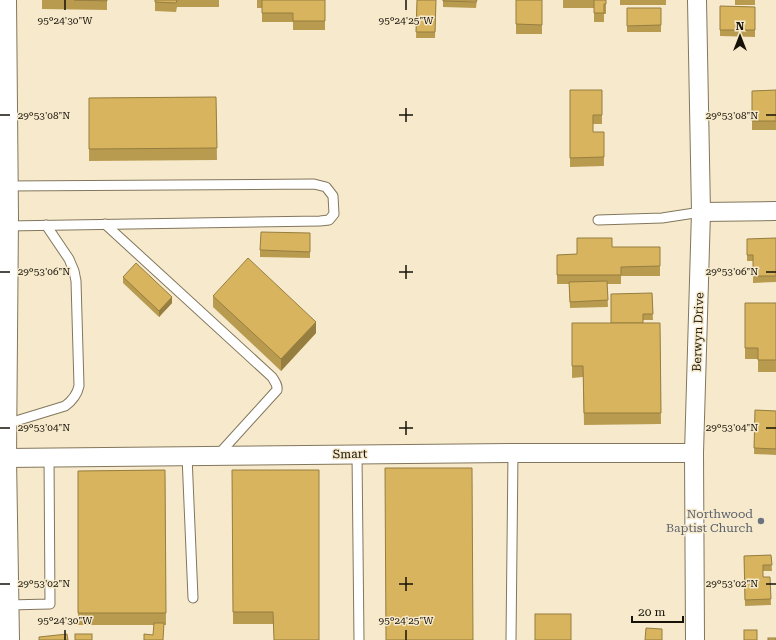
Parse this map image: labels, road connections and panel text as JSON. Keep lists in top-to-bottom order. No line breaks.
{"streets":{"street":["Berwyn Drive","Smart"]},"crossings":[["Berwyn Drive","Smart"]],"places":["Northwood Baptist Church"],"scale_bar":"20 m","north":"top","coordinates":["95°24'30\"W","95°24'25\"W","29°53'08\"N","29°53'06\"N","29°53'04\"N","29°53'02\"N"]}
